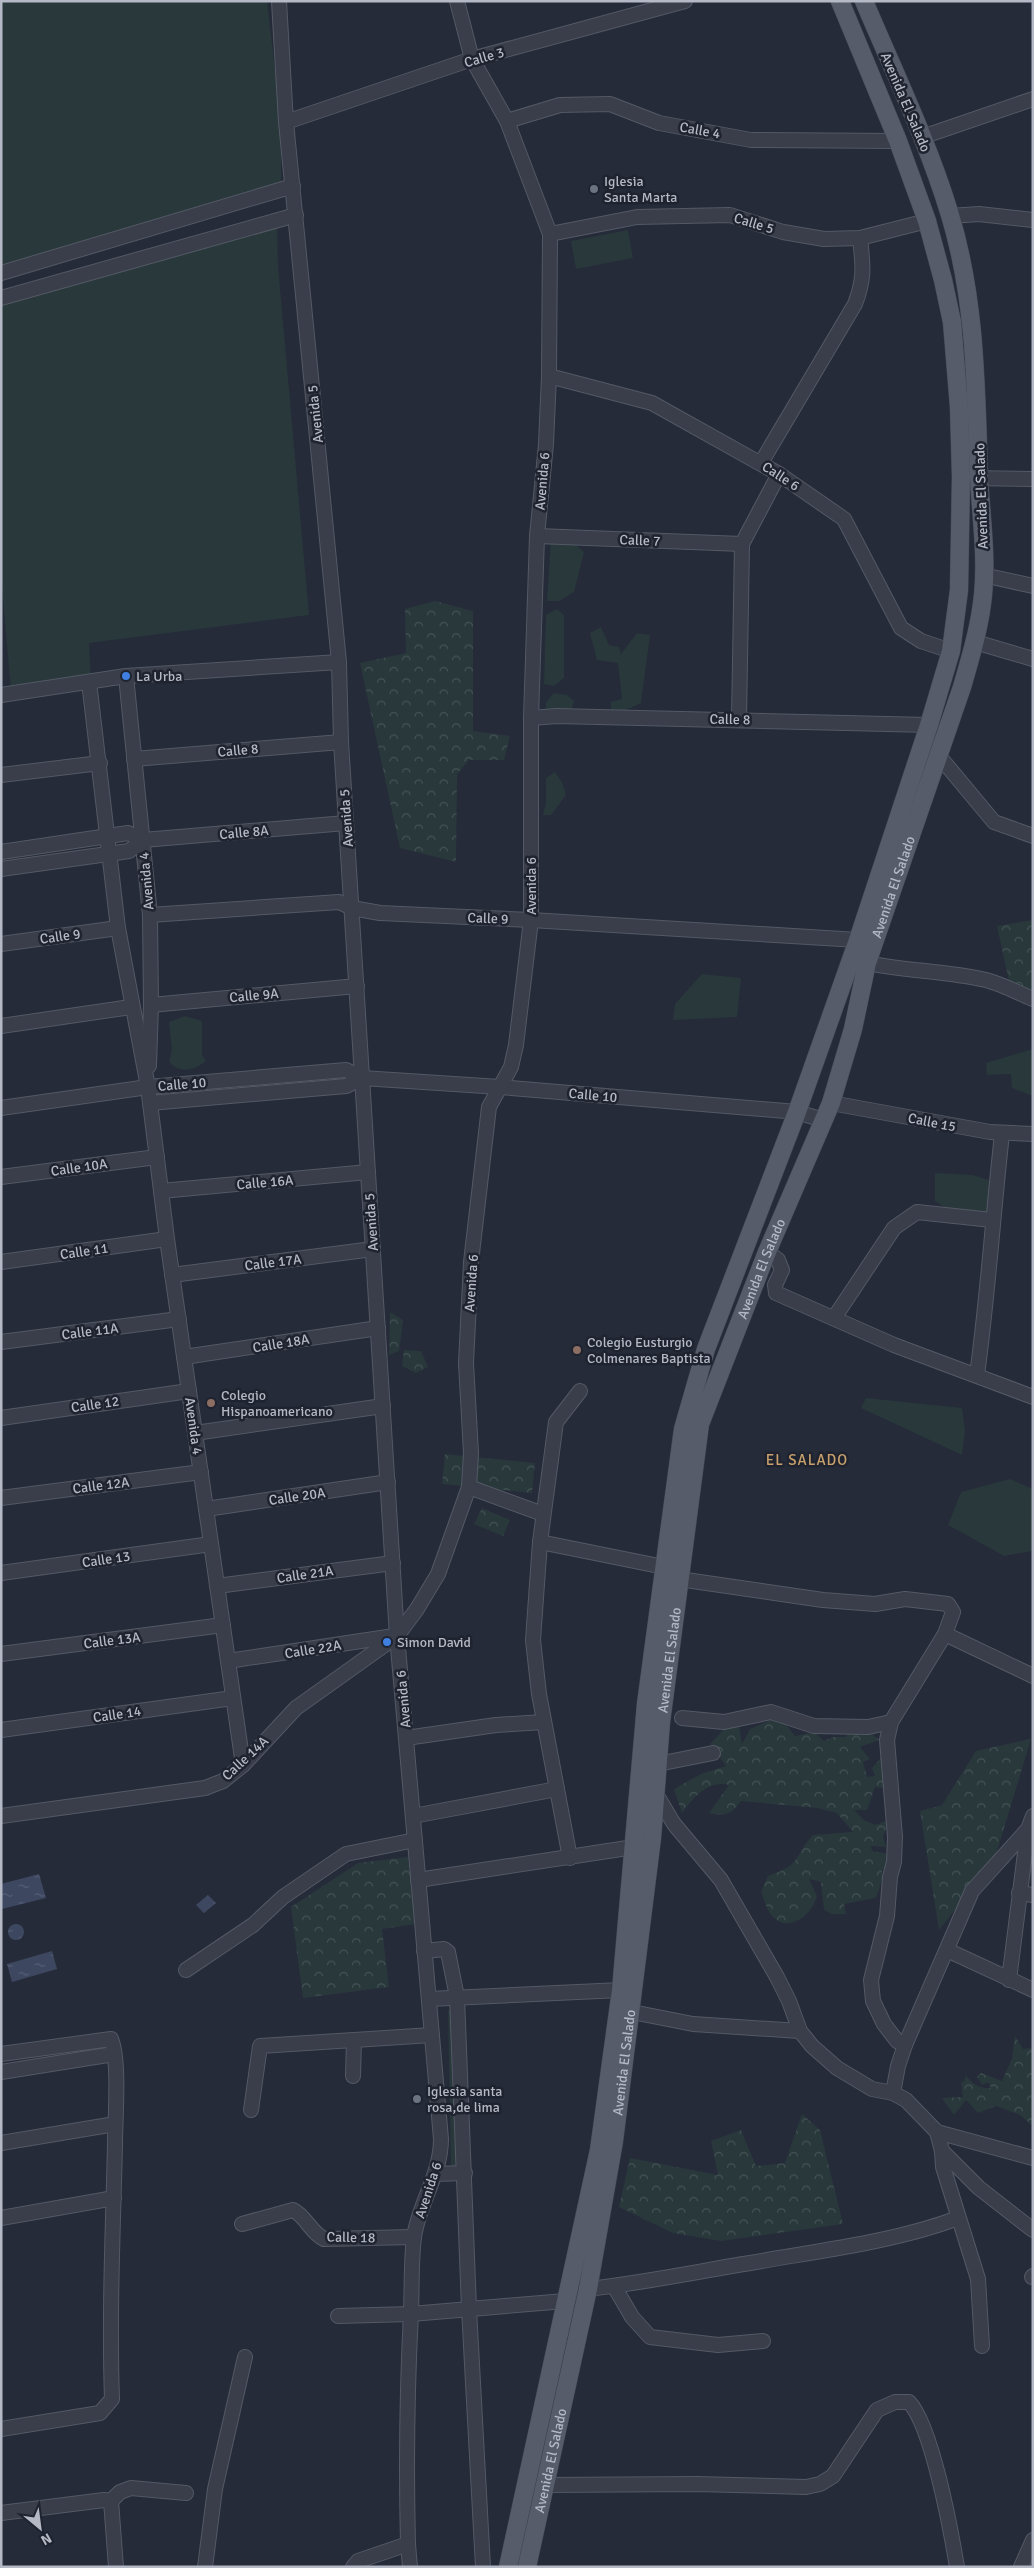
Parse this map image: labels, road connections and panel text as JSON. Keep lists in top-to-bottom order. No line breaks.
{"streets":{"main road":["Avenida El Salado"],"street":["Calle 3","Calle 4","Calle 5","Avenida 5","Calle 6","Avenida 6","Calle 7","Calle 8","Calle 8A","Avenida 4","Calle 9","Calle 9A","Calle 10","Calle 15","Calle 10A","Calle 16A","Calle 11","Calle 17A","Calle 11A","Calle 18A","Calle 12","Calle 12A","Calle 20A","Calle 13","Calle 21A","Calle 13A","Calle 22A","Calle 14","Calle 14A","Calle 18"]},"crossings":[["Calle 3","Avenida 5"],["Calle 3","Avenida 6"],["Avenida El Salado","Calle 4"],["Avenida El Salado","Calle 5"],["Avenida El Salado","Calle 6"],["Avenida El Salado","Calle 8"],["Avenida El Salado","Calle 9"],["Avenida El Salado","Calle 10"],["Avenida El Salado","Calle 15"],["Calle 4","Avenida 6"],["Calle 5","Avenida 6"],["Avenida 5","Avenida 6"],["Avenida 5","Calle 8"],["Avenida 5","Calle 8A"],["Avenida 5","Calle 9"],["Avenida 5","Calle 9A"],["Avenida 5","Calle 10"],["Avenida 5","Calle 16A"],["Avenida 5","Calle 17A"],["Avenida 5","Calle 18A"],["Avenida 5","Calle 20A"],["Avenida 5","Calle 21A"],["Avenida 5","Calle 22A"],["Avenida 5","Calle 14A"],["Calle 6","Avenida 6"],["Avenida 6","Calle 7"],["Avenida 6","Calle 8"],["Avenida 6","Calle 9"],["Avenida 6","Calle 10"],["Avenida 6","Calle 22A"],["Avenida 6","Calle 14A"],["Avenida 6","Calle 18"],["Calle 8","Avenida 4"],["Calle 8A","Avenida 4"],["Avenida 4","Calle 9"],["Avenida 4","Calle 9A"],["Avenida 4","Calle 10"],["Avenida 4","Calle 10A"],["Avenida 4","Calle 16A"],["Avenida 4","Calle 11"],["Avenida 4","Calle 17A"],["Avenida 4","Calle 11A"],["Avenida 4","Calle 18A"],["Avenida 4","Calle 12"],["Avenida 4","Calle 12A"],["Avenida 4","Calle 20A"],["Avenida 4","Calle 13"],["Avenida 4","Calle 21A"],["Avenida 4","Calle 13A"],["Avenida 4","Calle 22A"],["Avenida 4","Calle 14"],["Avenida 4","Calle 14A"],["Calle 22A","Calle 14A"]],"districts":["EL SALADO"],"places":["Iglesia Santa Marta","La Urba","Colegio Eusturgio Colmenares Baptista","Colegio Hispanoamericano","Simon David","Iglesia santa rosa,de lima"],"north":"bottom right"}
